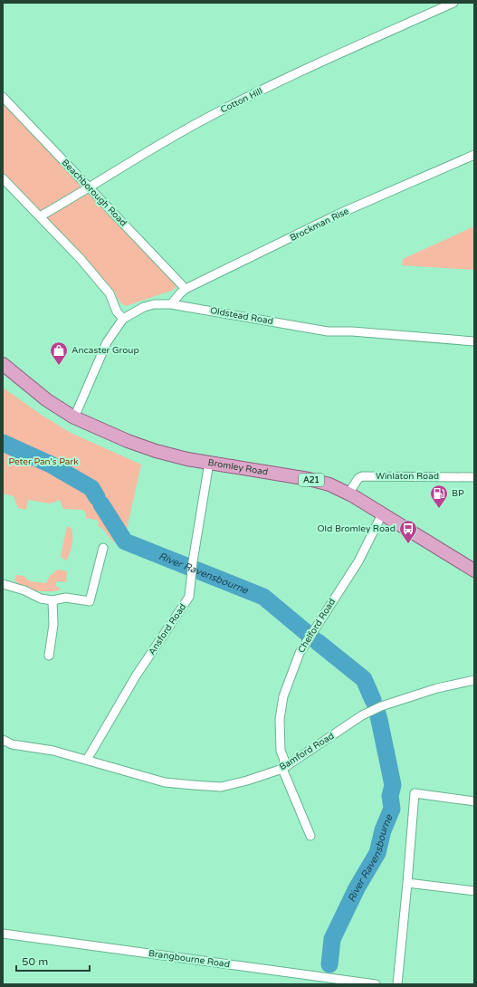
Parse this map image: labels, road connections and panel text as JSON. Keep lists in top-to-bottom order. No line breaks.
{"streets":{"main road":["Bromley Road","A21"],"street":["Cotton Hill","Beachborough Road","Brockman Rise","Oldstead Road","Winlaton Road","Chelford Road","Ansford Road","Bamford Road","Brangbourne Road"]},"crossings":[["Cotton Hill","Beachborough Road"],["Beachborough Road","Brockman Rise"],["Brockman Rise","Oldstead Road"],["Oldstead Road","Bromley Road"],["Bromley Road","Winlaton Road"],["Bromley Road","Chelford Road"],["Bromley Road","Ansford Road"],["Chelford Road","Bamford Road"],["Ansford Road","Bamford Road"]],"water":["River Ravensbourne"],"parks":["Peter Pan's Park"],"places":{"shop":["Ancaster Group"],"fuel station":["BP"],"bus stop":["Old Bromley Road"]},"scale_bar":"50 m"}
